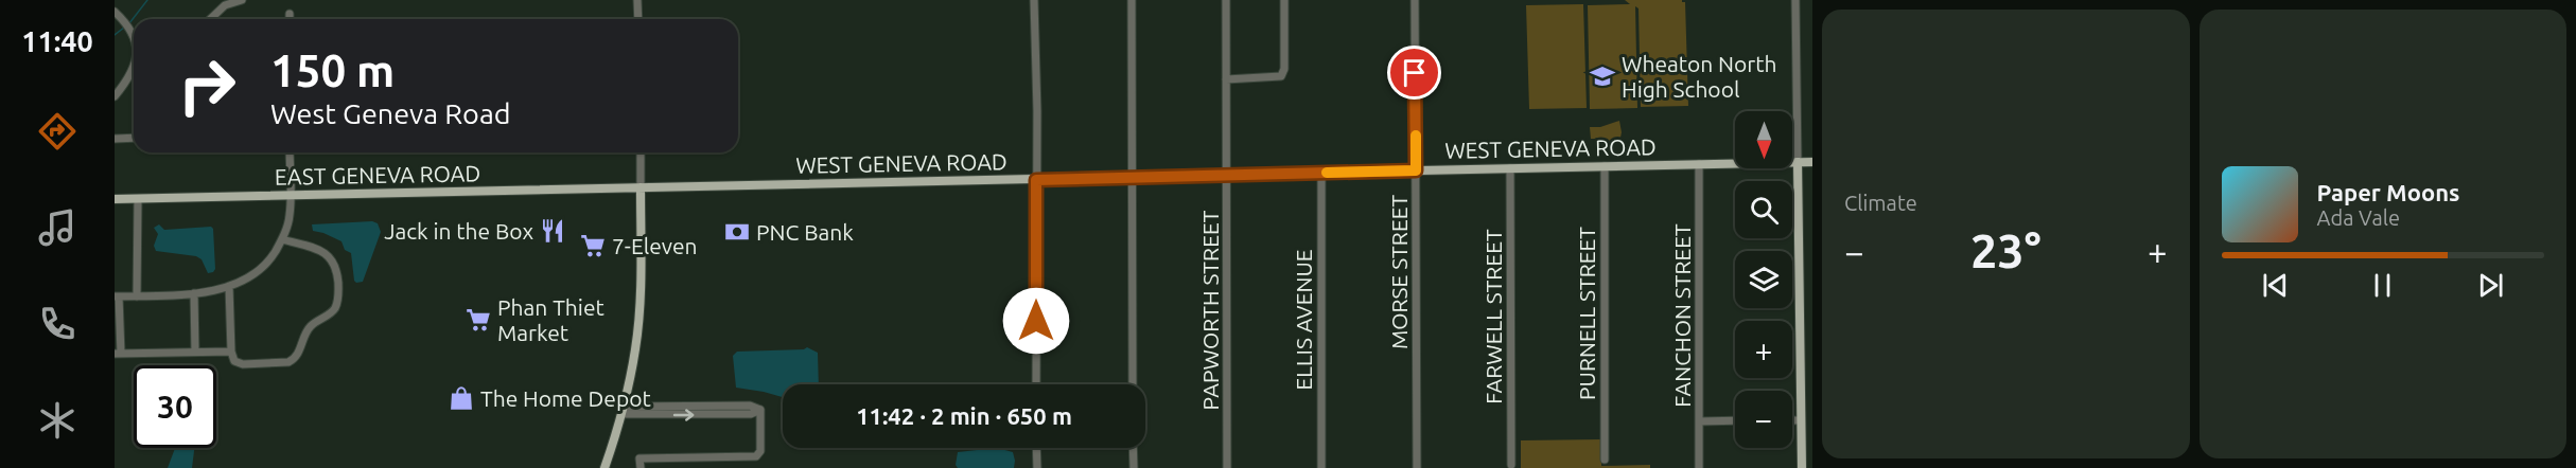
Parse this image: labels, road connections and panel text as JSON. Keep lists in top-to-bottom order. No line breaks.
{"streets":{"main road":["WEST GENEVA ROAD","EAST GENEVA ROAD"],"street":["MORSE STREET","PAPWORTH STREET","PURNELL STREET","FANCHON STREET","FARWELL STREET","ELLIS AVENUE"]},"crossings":[["WEST GENEVA ROAD","EAST GENEVA ROAD"],["WEST GENEVA ROAD","MORSE STREET"],["WEST GENEVA ROAD","PAPWORTH STREET"],["WEST GENEVA ROAD","PURNELL STREET"],["WEST GENEVA ROAD","FANCHON STREET"],["WEST GENEVA ROAD","FARWELL STREET"],["WEST GENEVA ROAD","ELLIS AVENUE"]],"places":{"school or university":["Wheaton North High School"],"restaurant":["Jack in the Box"],"bank":["PNC Bank"],"supermarket":["7-Eleven","Phan Thiet Market"],"shop":["The Home Depot"]},"north":"bottom","page":{"tabs":"11:40","tile":"Climate","turn":["150 m","West Geneva Road"],"map_buttons":["+","−"],"song":["Paper Moons","Ada Vale"],"heat":["−","23°","+"],"limit":"30","trip":"11:42 · 2 min · 650 m"}}
